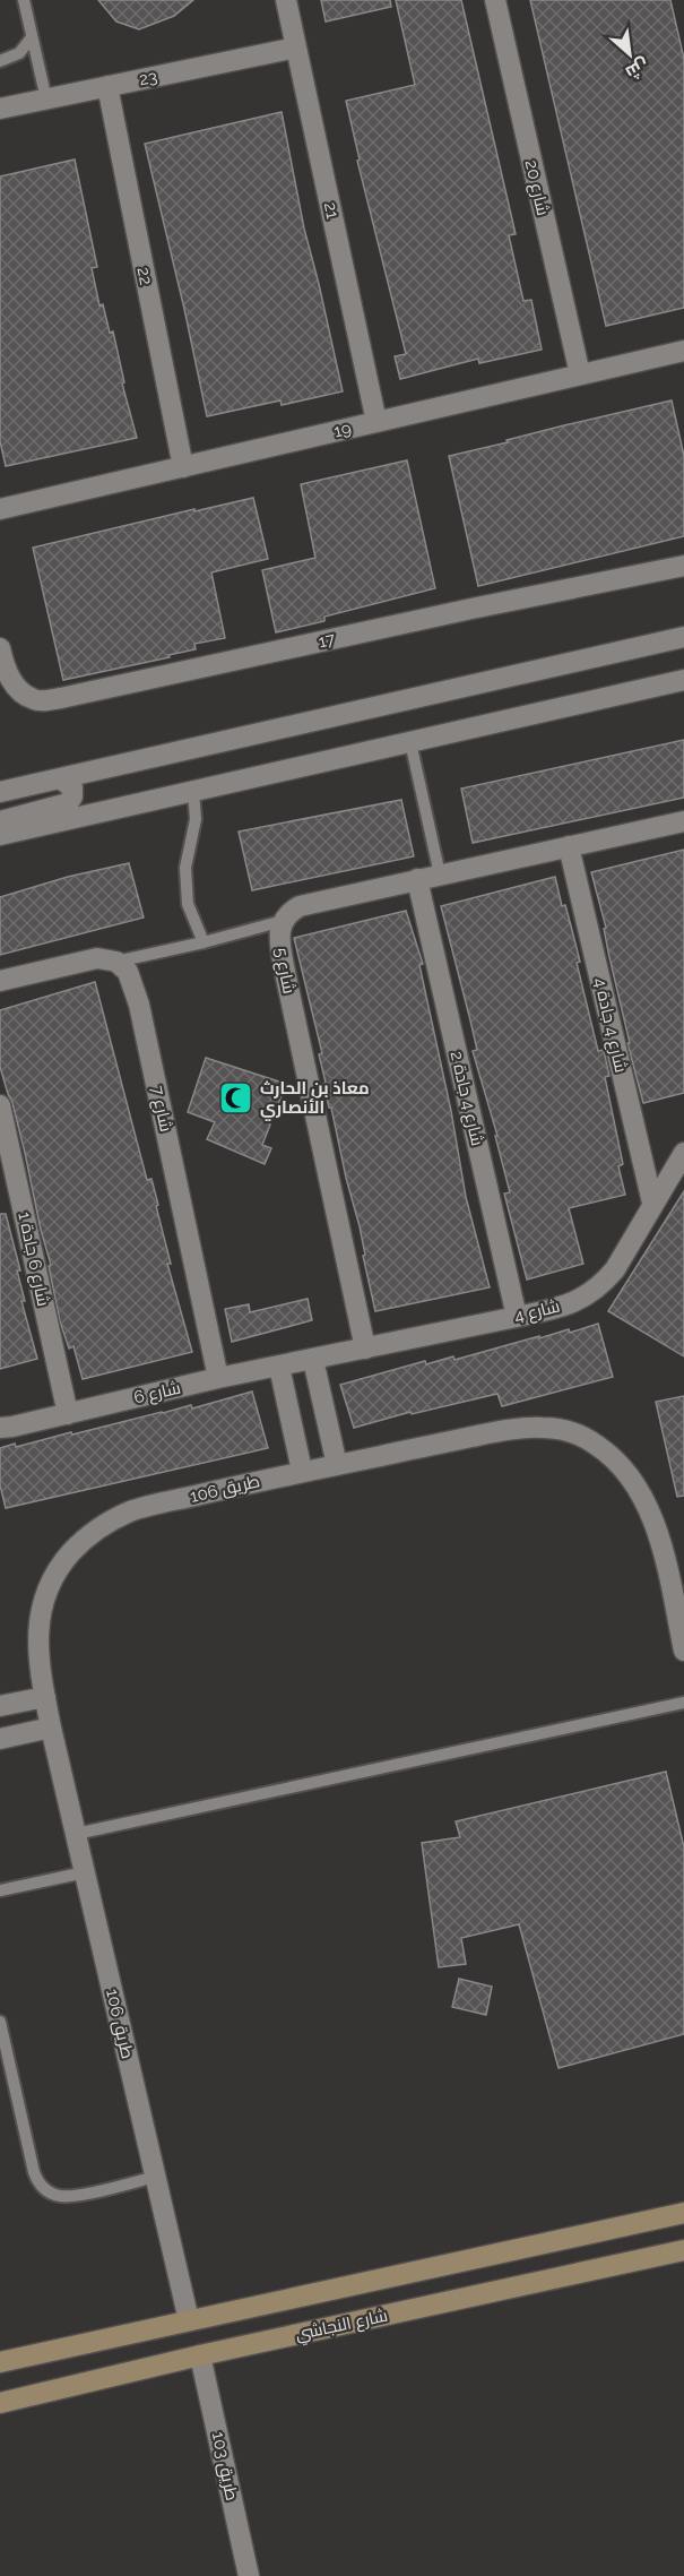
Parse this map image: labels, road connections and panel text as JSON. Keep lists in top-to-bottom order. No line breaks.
{"streets":{"main road":["شارع النجاشي"],"street":["23","شارع 20","21","22","19","17","شارع 5","شارع 4 جادة 4","شارع 4 جادة 2","شارع 7","شارع 6 جادة 1","شارع 4","شارع 6","طريق 106","طريق 103"]},"crossings":[["23","21"],["23","22"],["شارع 20","19"],["21","19"],["22","19"],["شارع 5","شارع 4"],["شارع 4 جادة 4","شارع 4"],["شارع 4 جادة 2","شارع 4"],["شارع 7","شارع 6"],["شارع 6 جادة 1","شارع 6"],["شارع 4","شارع 6"],["شارع النجاشي","طريق 103"]],"places":{"mosque":["معاذ بن الحارث الأنصاري"]},"north":"bottom right"}
